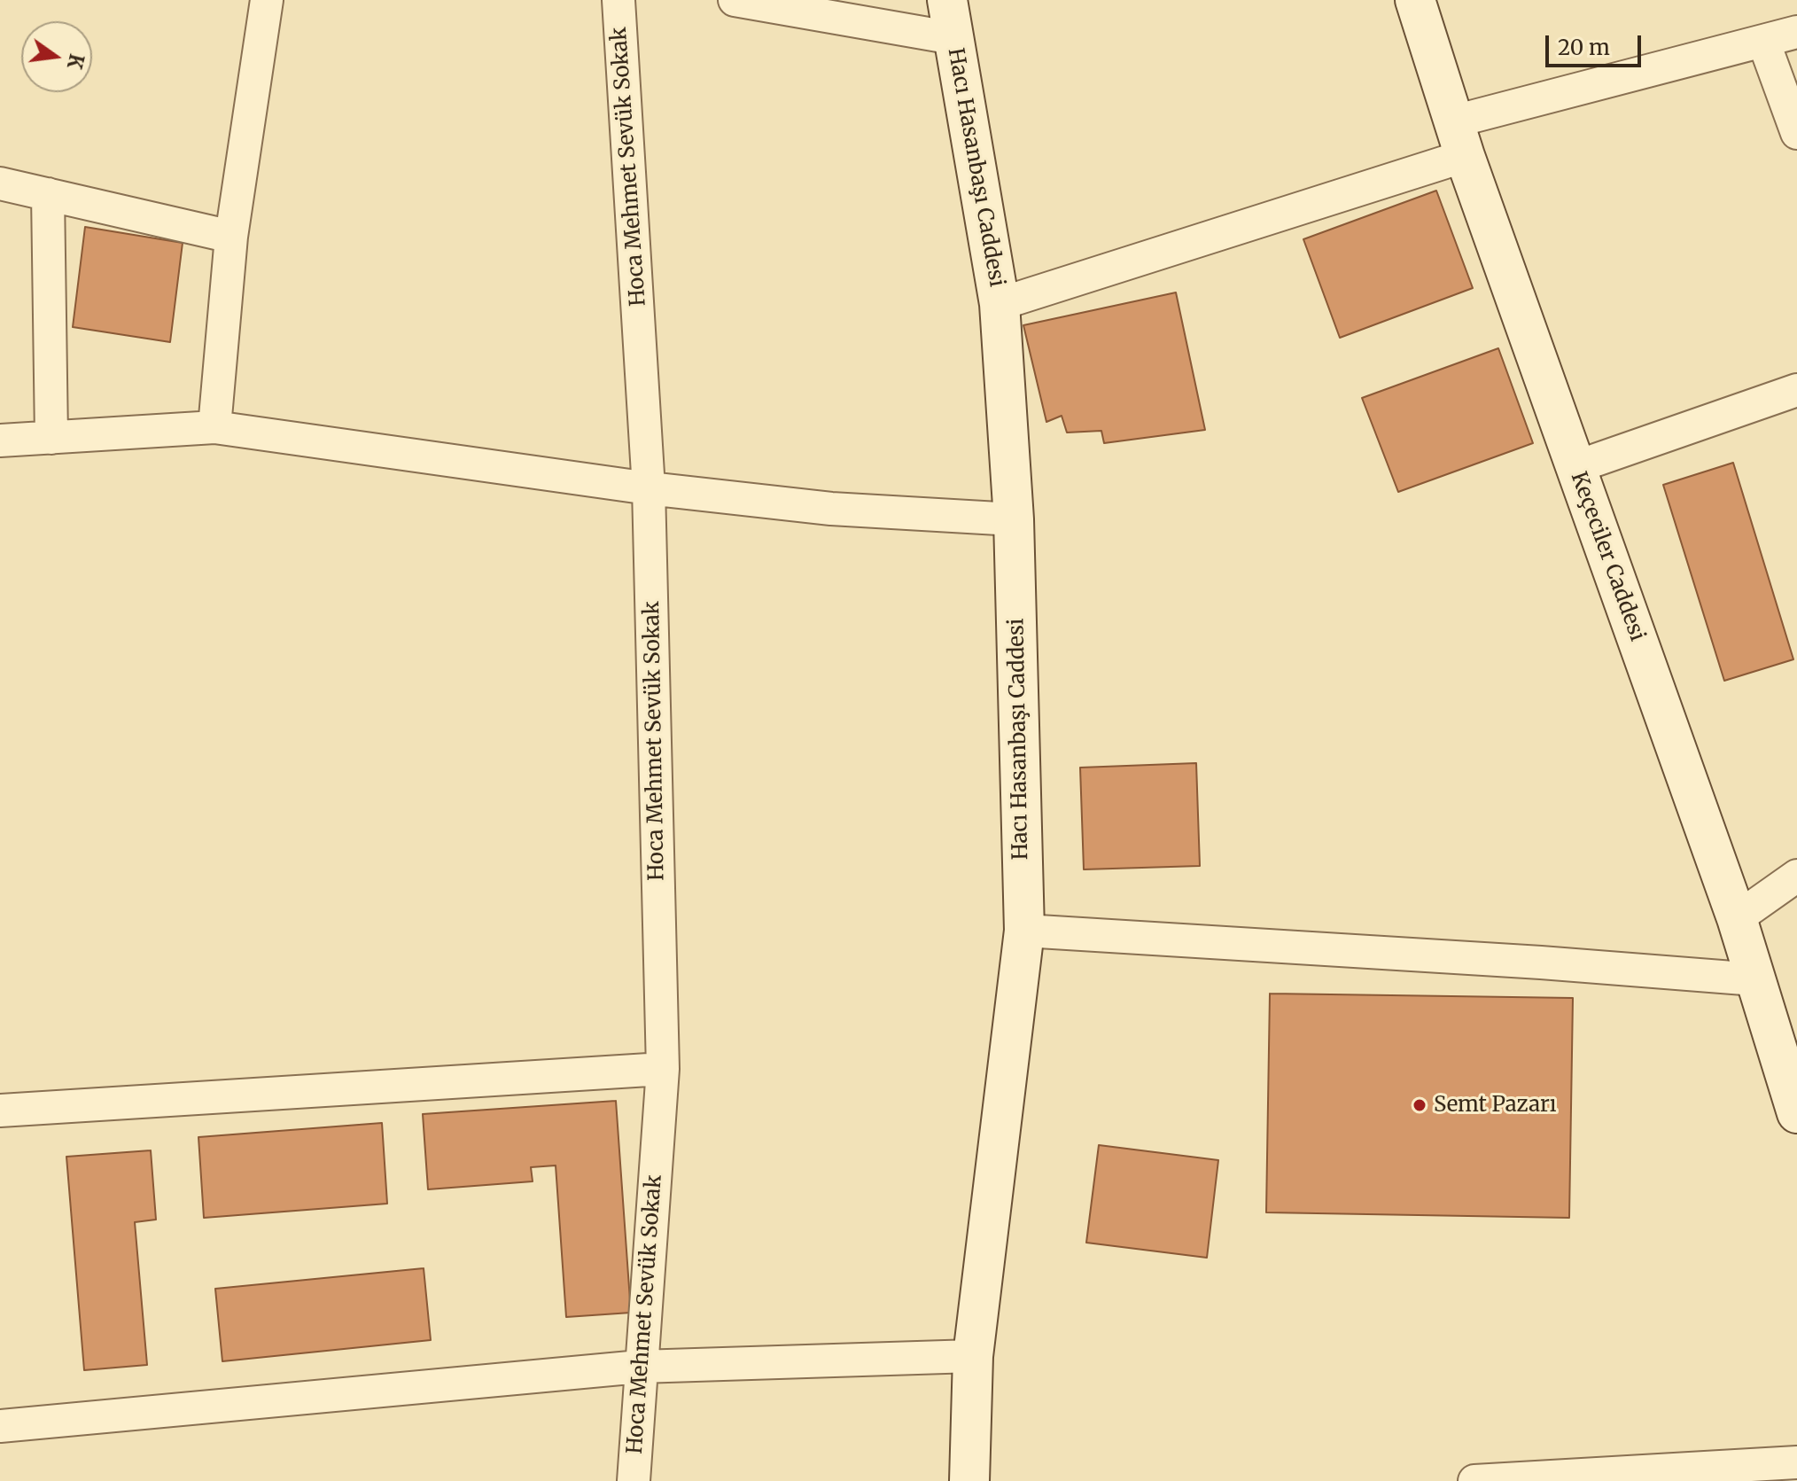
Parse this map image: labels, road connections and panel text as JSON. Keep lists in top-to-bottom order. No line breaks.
{"streets":{"street":["Hoca Mehmet Sevük Sokak","Hacı Hasanbaşı Caddesi","Keçeciler Caddesi"]},"places":["Semt Pazarı"],"scale_bar":"20 m","north":"right"}
